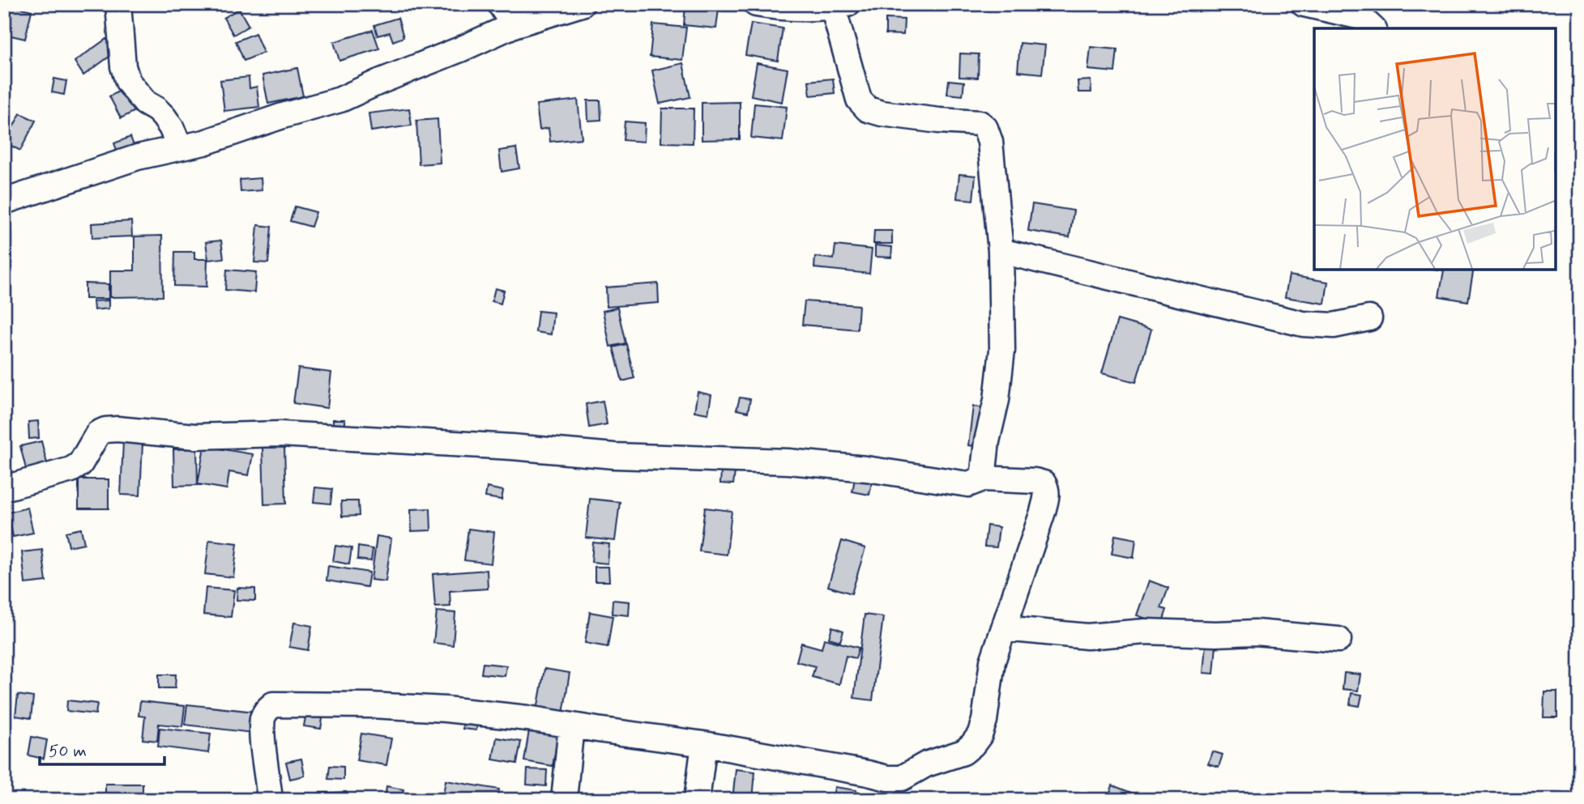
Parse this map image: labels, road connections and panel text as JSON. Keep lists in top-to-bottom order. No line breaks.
{"scale_bar":"50 m"}
